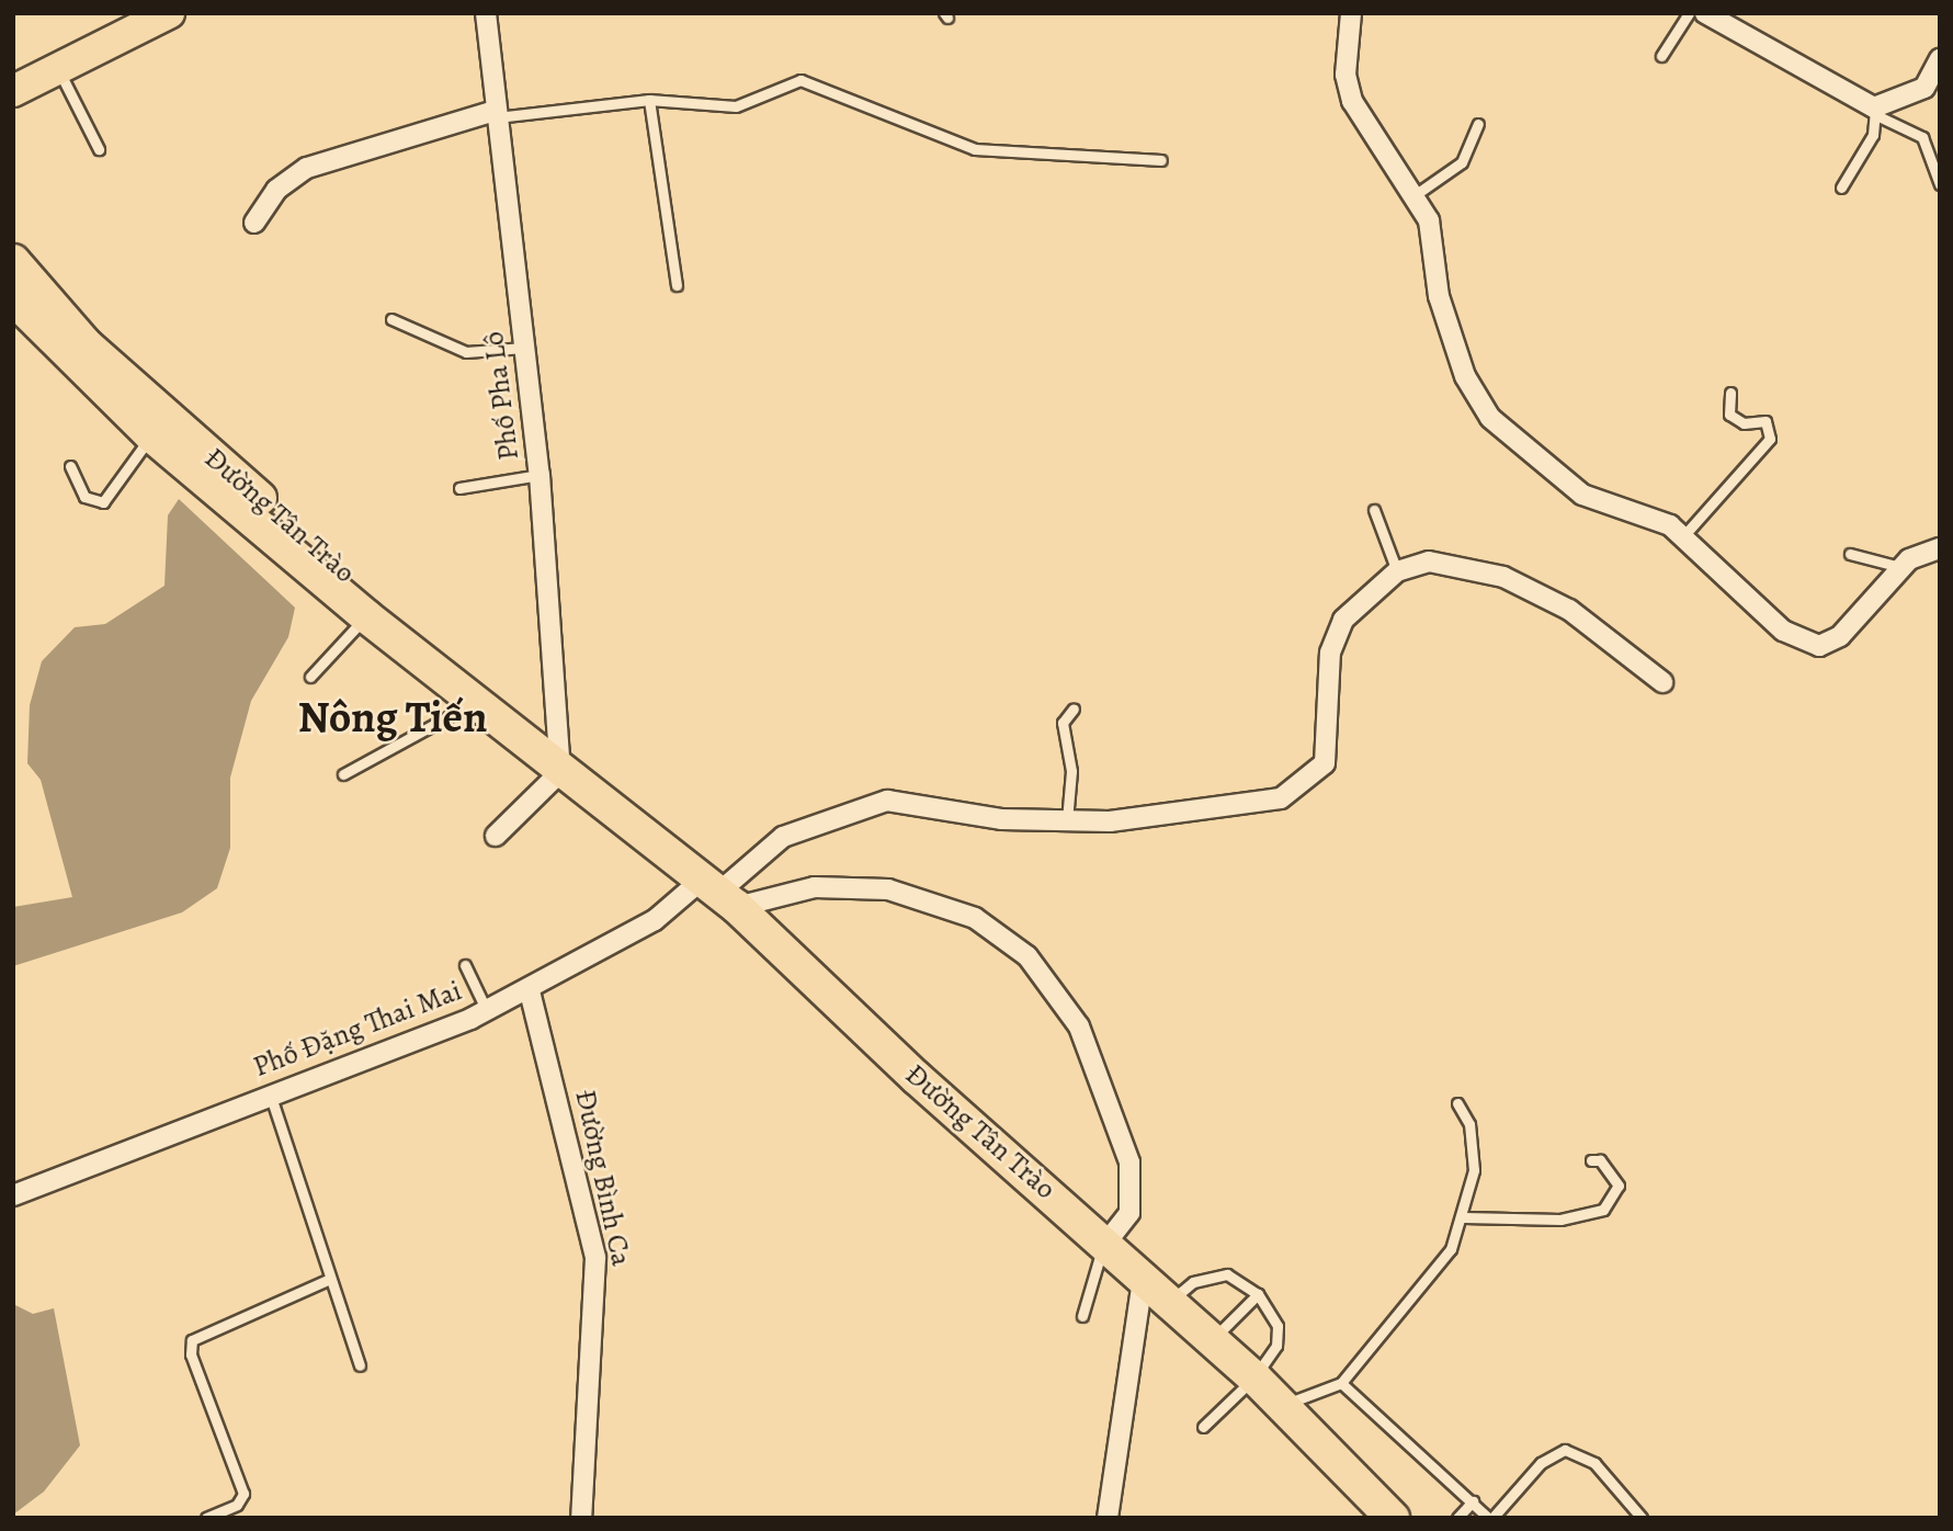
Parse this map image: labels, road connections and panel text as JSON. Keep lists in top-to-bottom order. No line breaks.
{"streets":{"highway":["Đường Tân Trào"],"street":["Phố Pha Lô","Phố Đặng Thai Mai","Đường Bình Ca"]},"crossings":[["Phố Pha Lô","Đường Tân Trào"],["Đường Tân Trào","Phố Đặng Thai Mai"],["Phố Đặng Thai Mai","Đường Bình Ca"]],"districts":["Nông Tiến"]}
